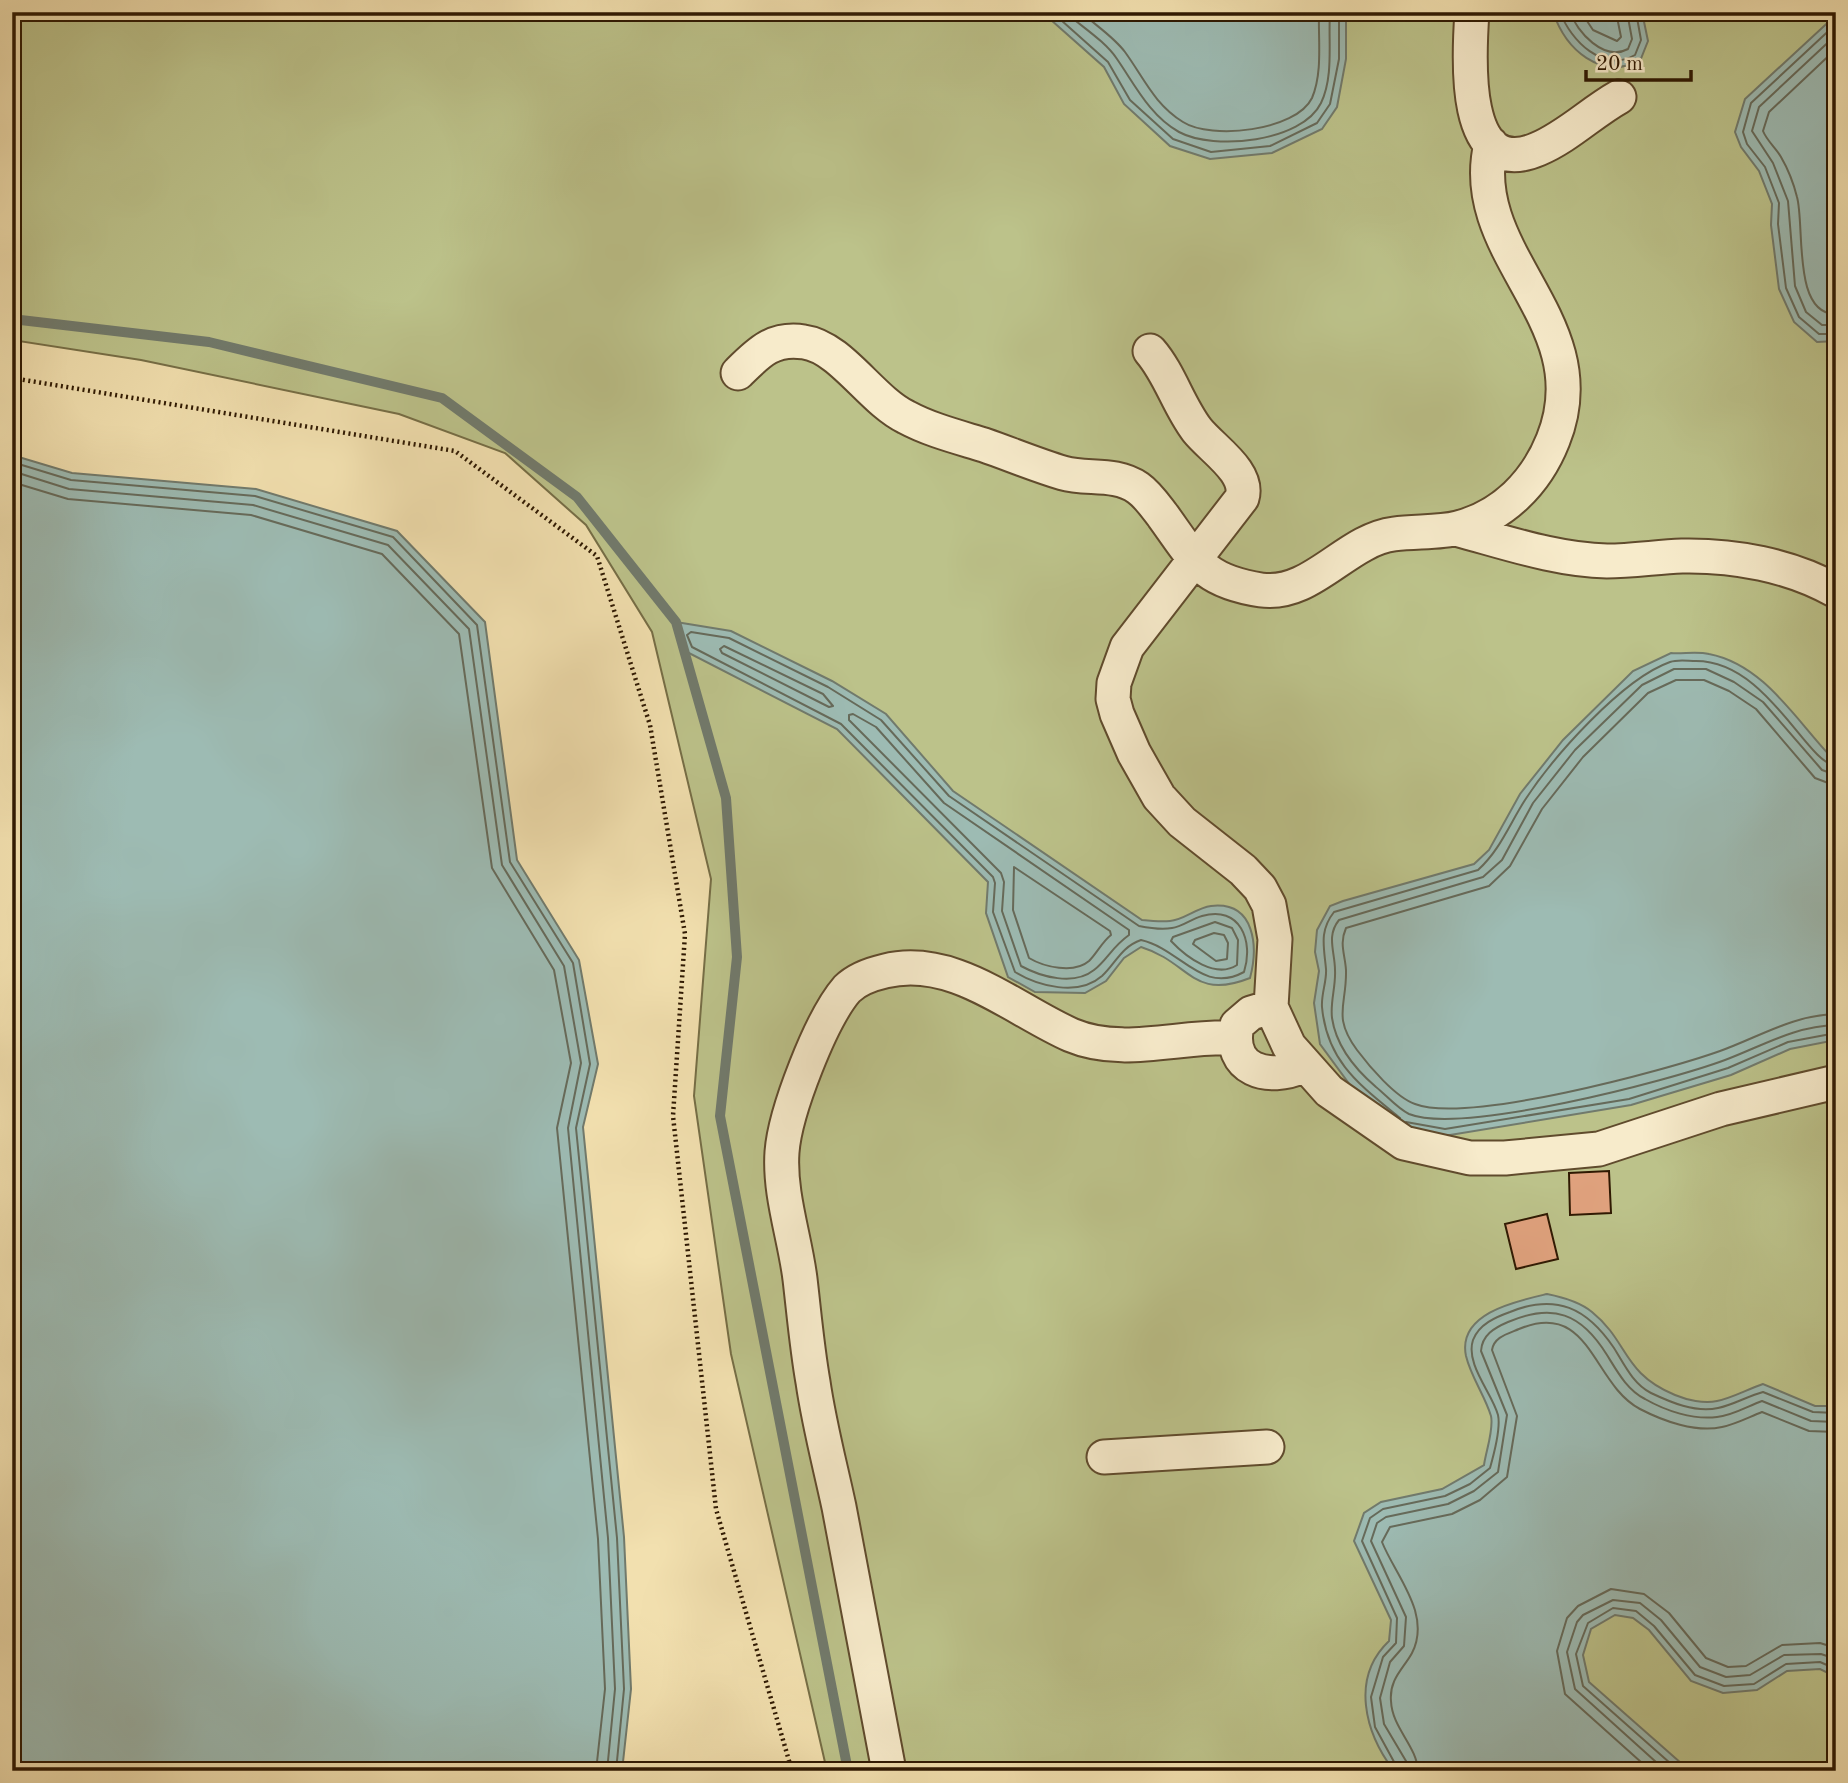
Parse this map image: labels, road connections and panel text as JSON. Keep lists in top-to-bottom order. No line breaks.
{"scale_bar":"20 m"}
